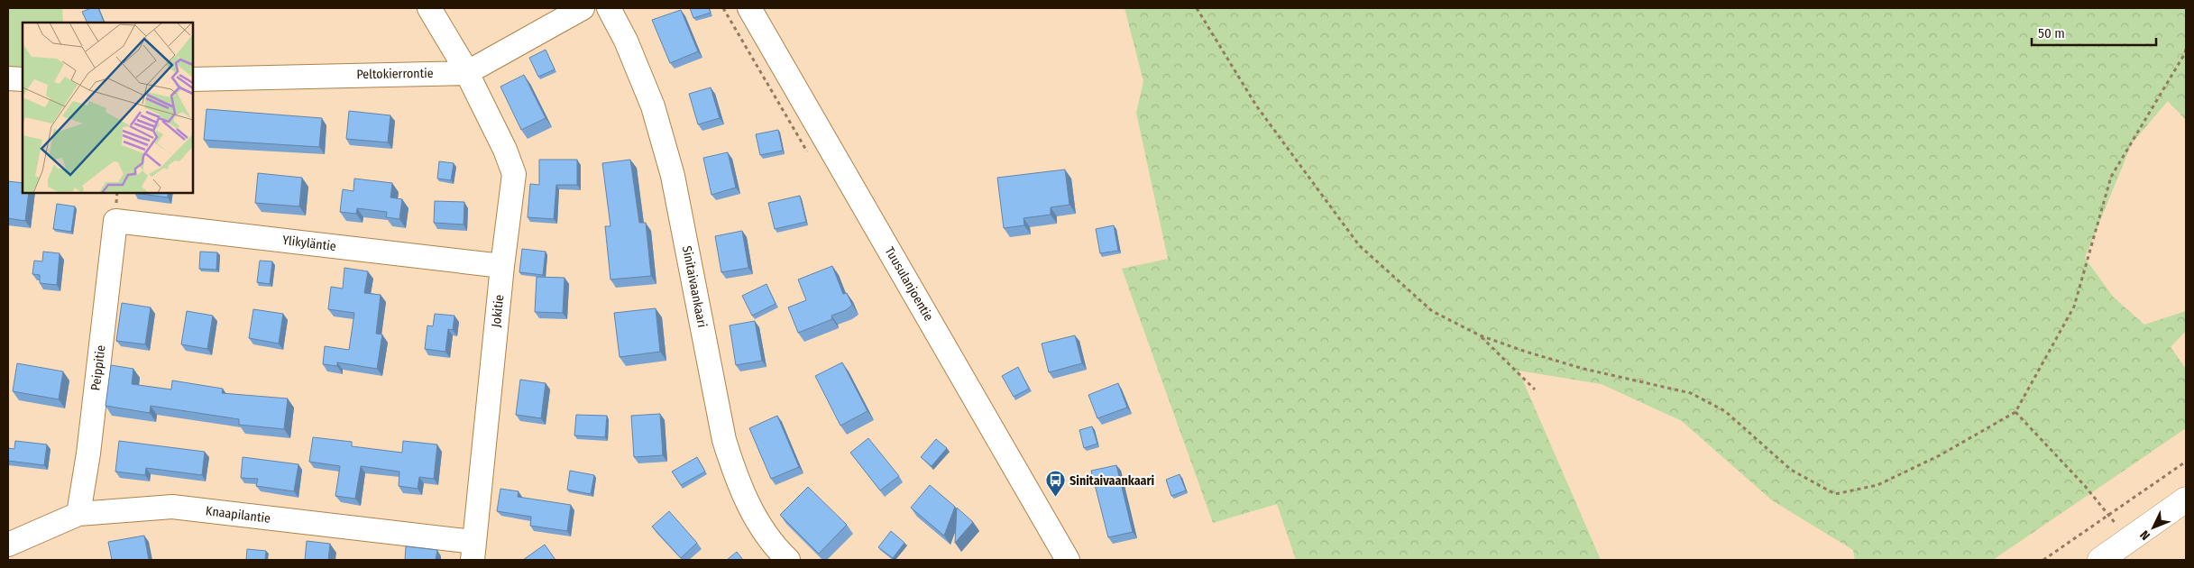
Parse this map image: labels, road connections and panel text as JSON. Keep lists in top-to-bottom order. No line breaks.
{"streets":{"street":["Peltokierrontie","Ylikyläntie","Tuusulanjoentie","Sinitaivaankaari","Jokitie","Peippitie","Knaapilantie"]},"crossings":[["Peltokierrontie","Jokitie"],["Ylikyläntie","Jokitie"],["Ylikyläntie","Peippitie"],["Jokitie","Knaapilantie"],["Peippitie","Knaapilantie"]],"places":{"bus stop":["Sinitaivaankaari"]},"scale_bar":"50 m","north":"bottom left"}
